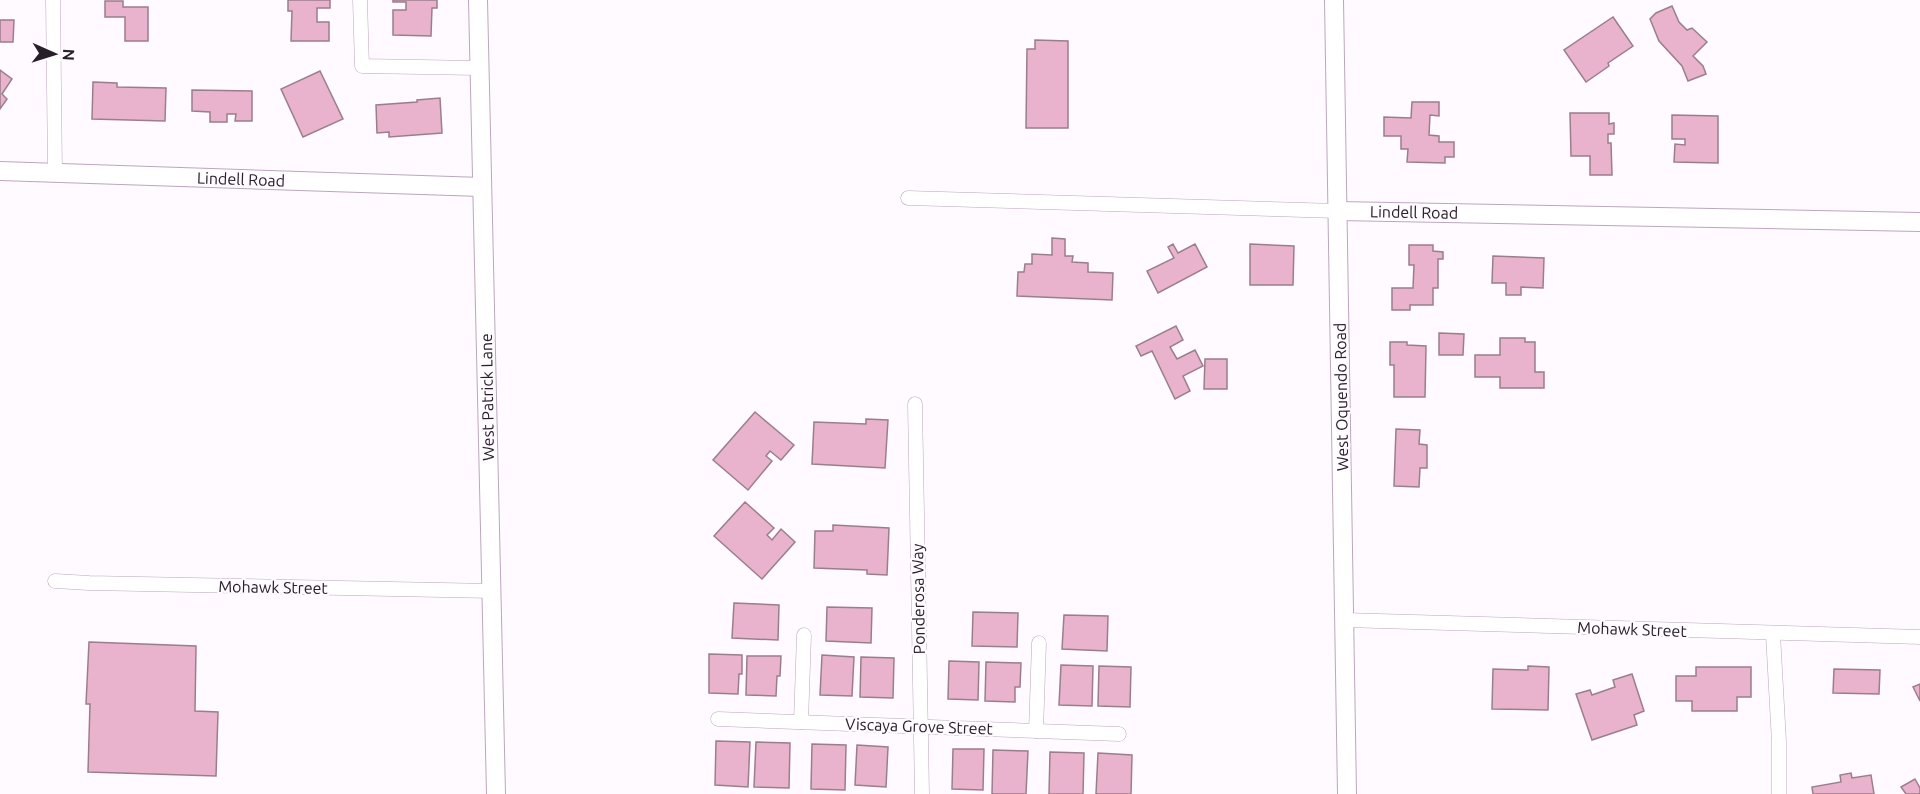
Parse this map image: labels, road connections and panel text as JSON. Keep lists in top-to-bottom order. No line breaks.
{"streets":{"street":["Lindell Road","West Patrick Lane","West Oquendo Road","Mohawk Street","Ponderosa Way","Viscaya Grove Street"]},"crossings":[["Lindell Road","West Patrick Lane"],["Lindell Road","West Oquendo Road"],["West Patrick Lane","Mohawk Street"],["West Oquendo Road","Mohawk Street"],["Ponderosa Way","Viscaya Grove Street"]],"north":"right"}
